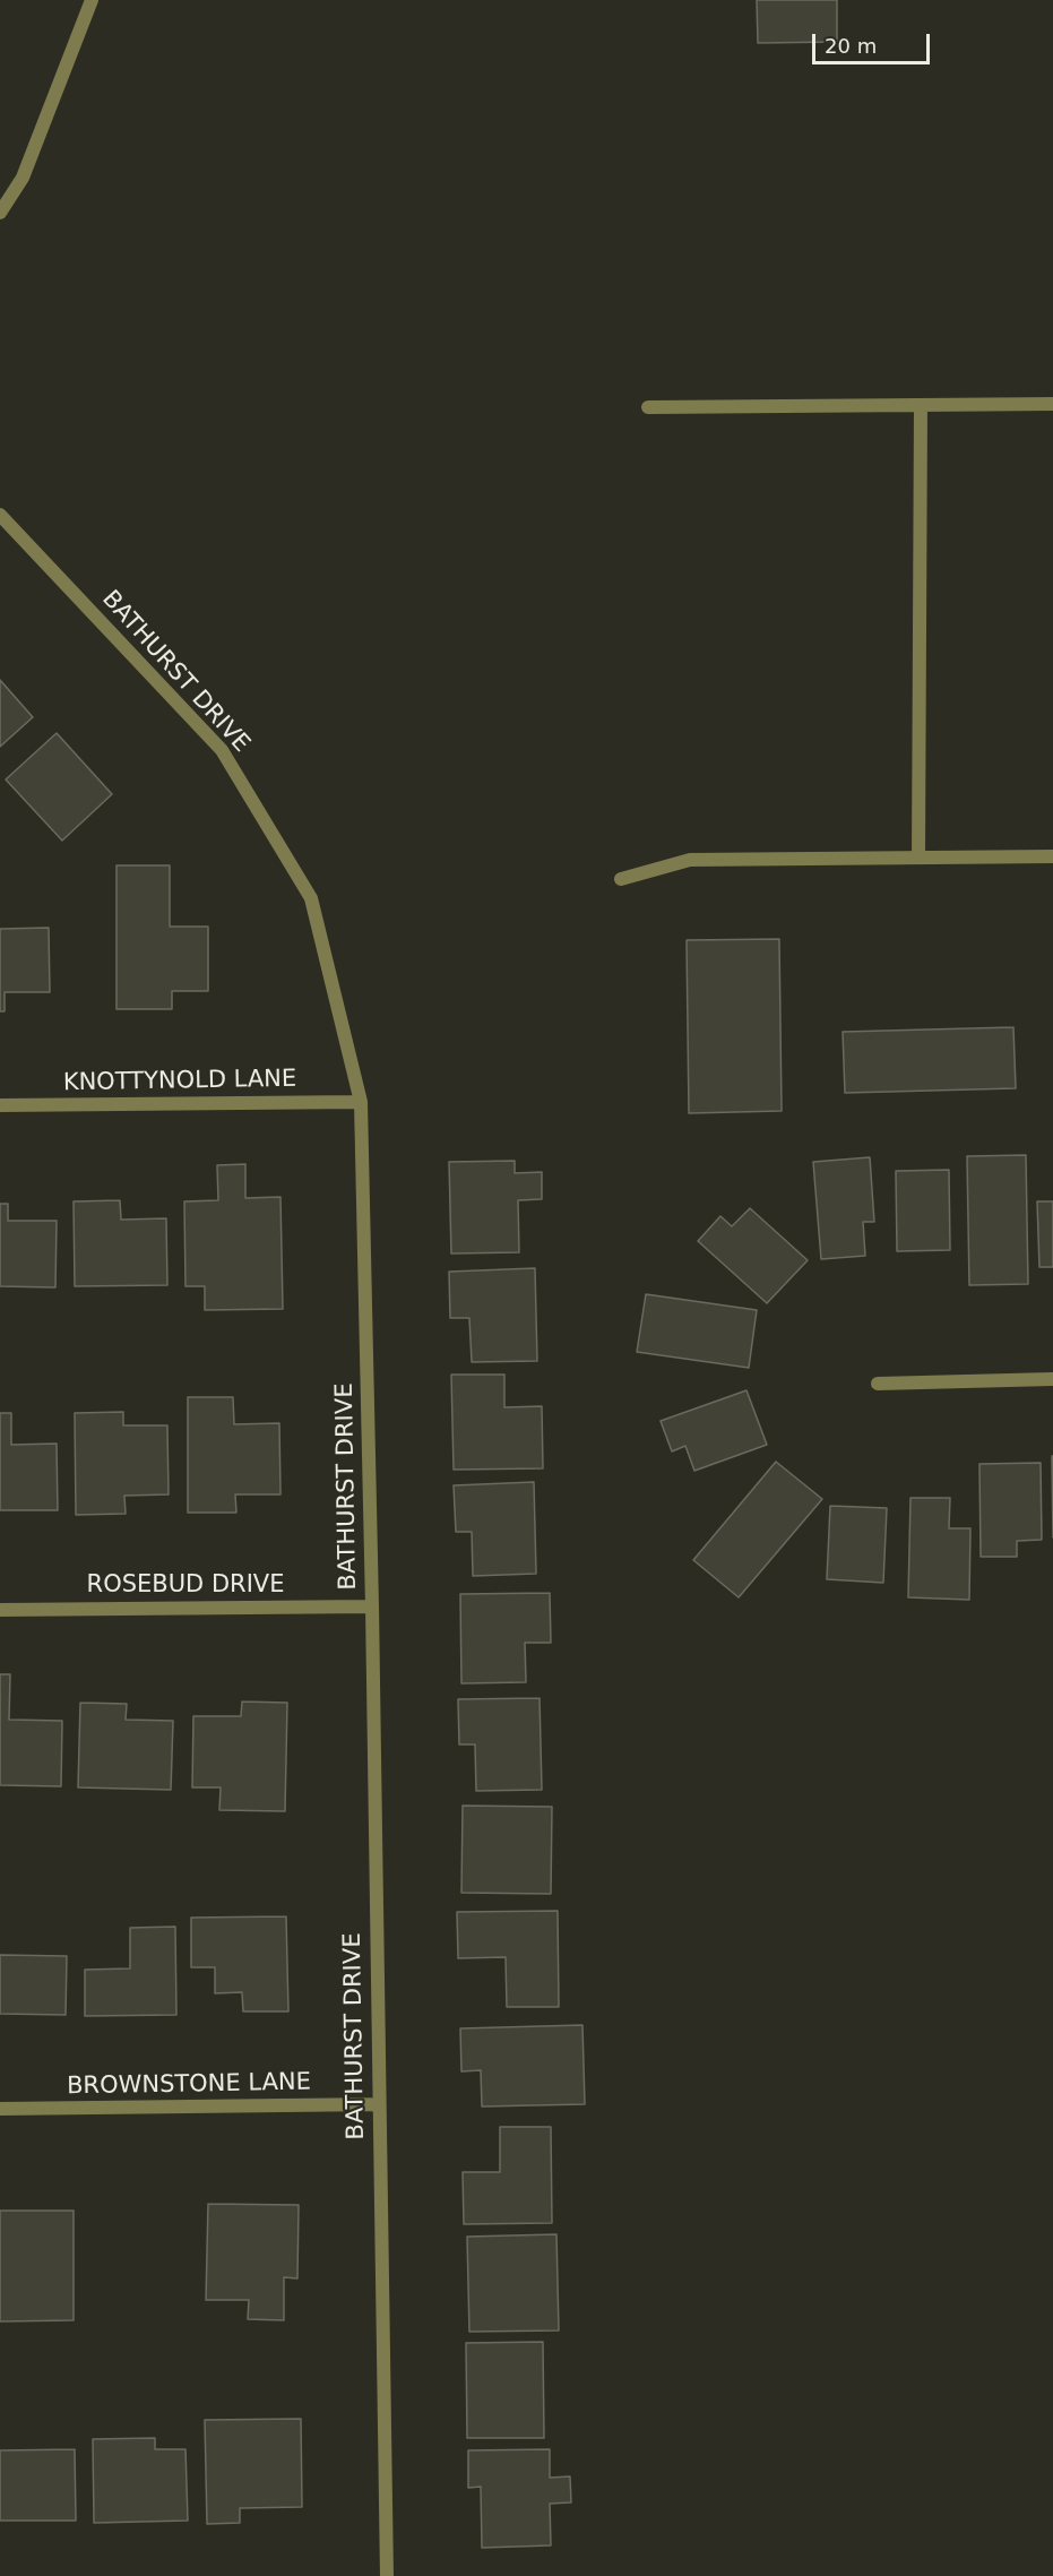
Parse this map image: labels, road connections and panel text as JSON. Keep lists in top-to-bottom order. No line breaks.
{"streets":{"street":["BATHURST DRIVE","KNOTTYNOLD LANE","ROSEBUD DRIVE","BROWNSTONE LANE"]},"crossings":[["BATHURST DRIVE","KNOTTYNOLD LANE"],["BATHURST DRIVE","ROSEBUD DRIVE"],["BATHURST DRIVE","BROWNSTONE LANE"]],"scale_bar":"20 m"}
